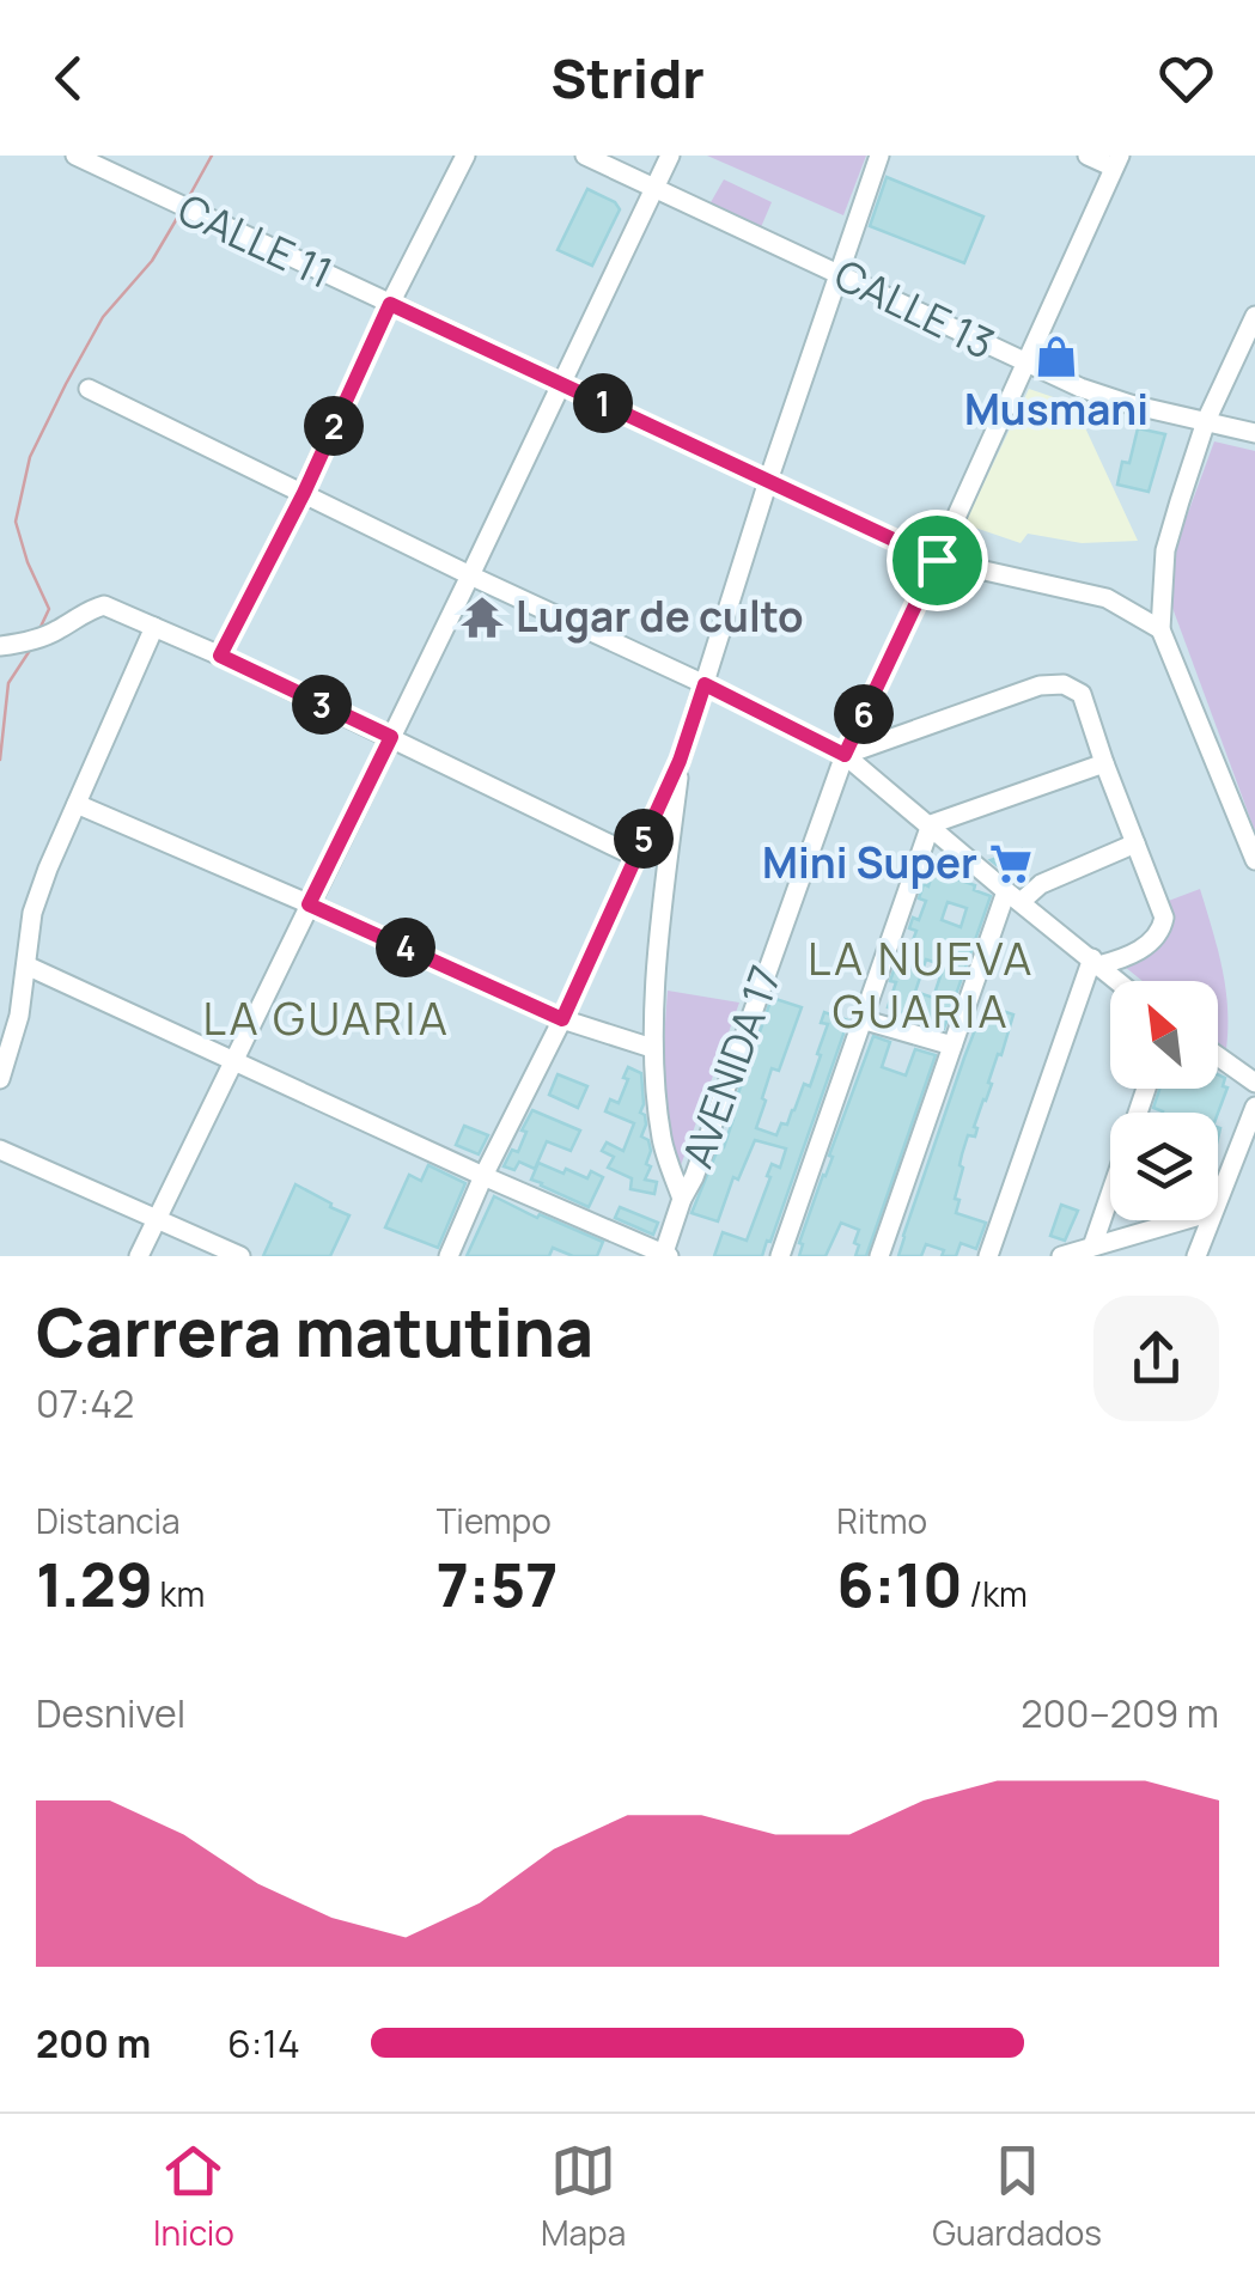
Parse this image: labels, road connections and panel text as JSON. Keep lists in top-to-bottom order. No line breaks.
{"streets":{"street":["CALLE 11","CALLE 13","AVENIDA 17"]},"crossings":[["CALLE 11","AVENIDA 17"],["CALLE 13","AVENIDA 17"]],"districts":["LA NUEVA GUARIA","LA GUARIA"],"places":{"shop":["Musmani"],"temple":["Lugar de culto"],"supermarket":["Mini Super"]},"north":"top left","page":{"header":"Stridr","pins":["1","2","3","6","5","4"],"heading":["Carrera matutina","07:42"],"stats":[["Distancia","1.29 km"],["Tiempo","7:57"],["Ritmo","6:10 /km"]],"chart":["Desnivel","200–209 m"],"list":[{"name":"200 m","note":"6:14"}],"tabs":["Inicio","Mapa","Guardados"]}}
